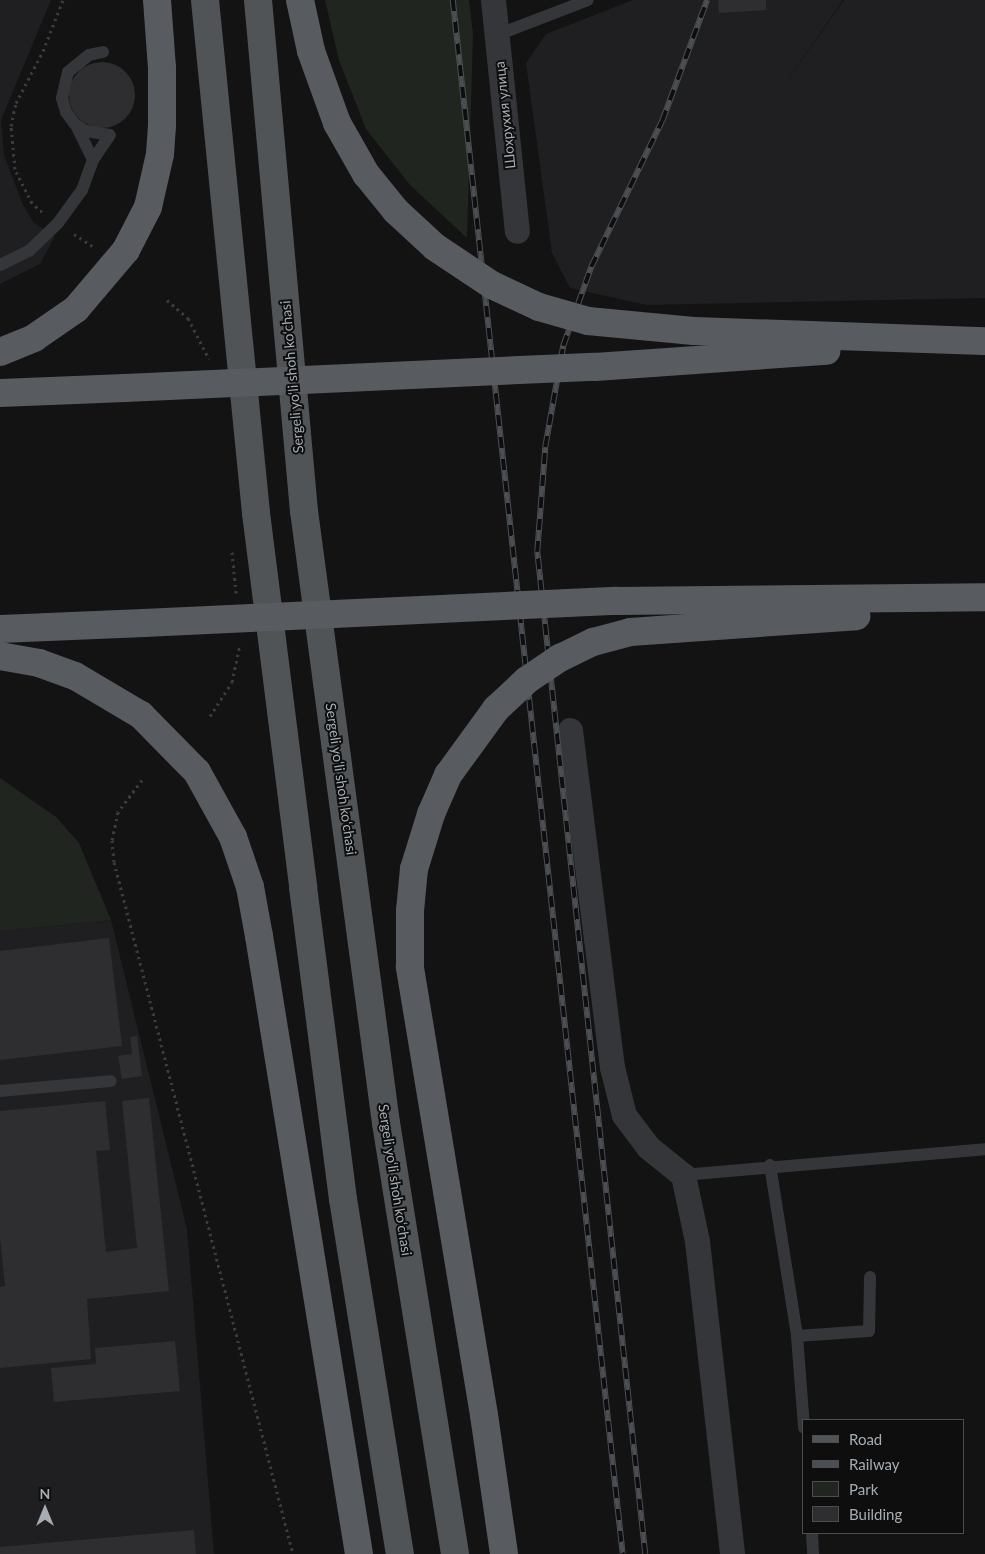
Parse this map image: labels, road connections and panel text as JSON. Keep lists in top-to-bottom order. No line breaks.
{"streets":{"main road":["Sergeli yo‘li shoh ko‘chasi"],"street":["Шохрухия улица"]},"legend":["Road","Railway","Park","Building"],"north":"top"}
